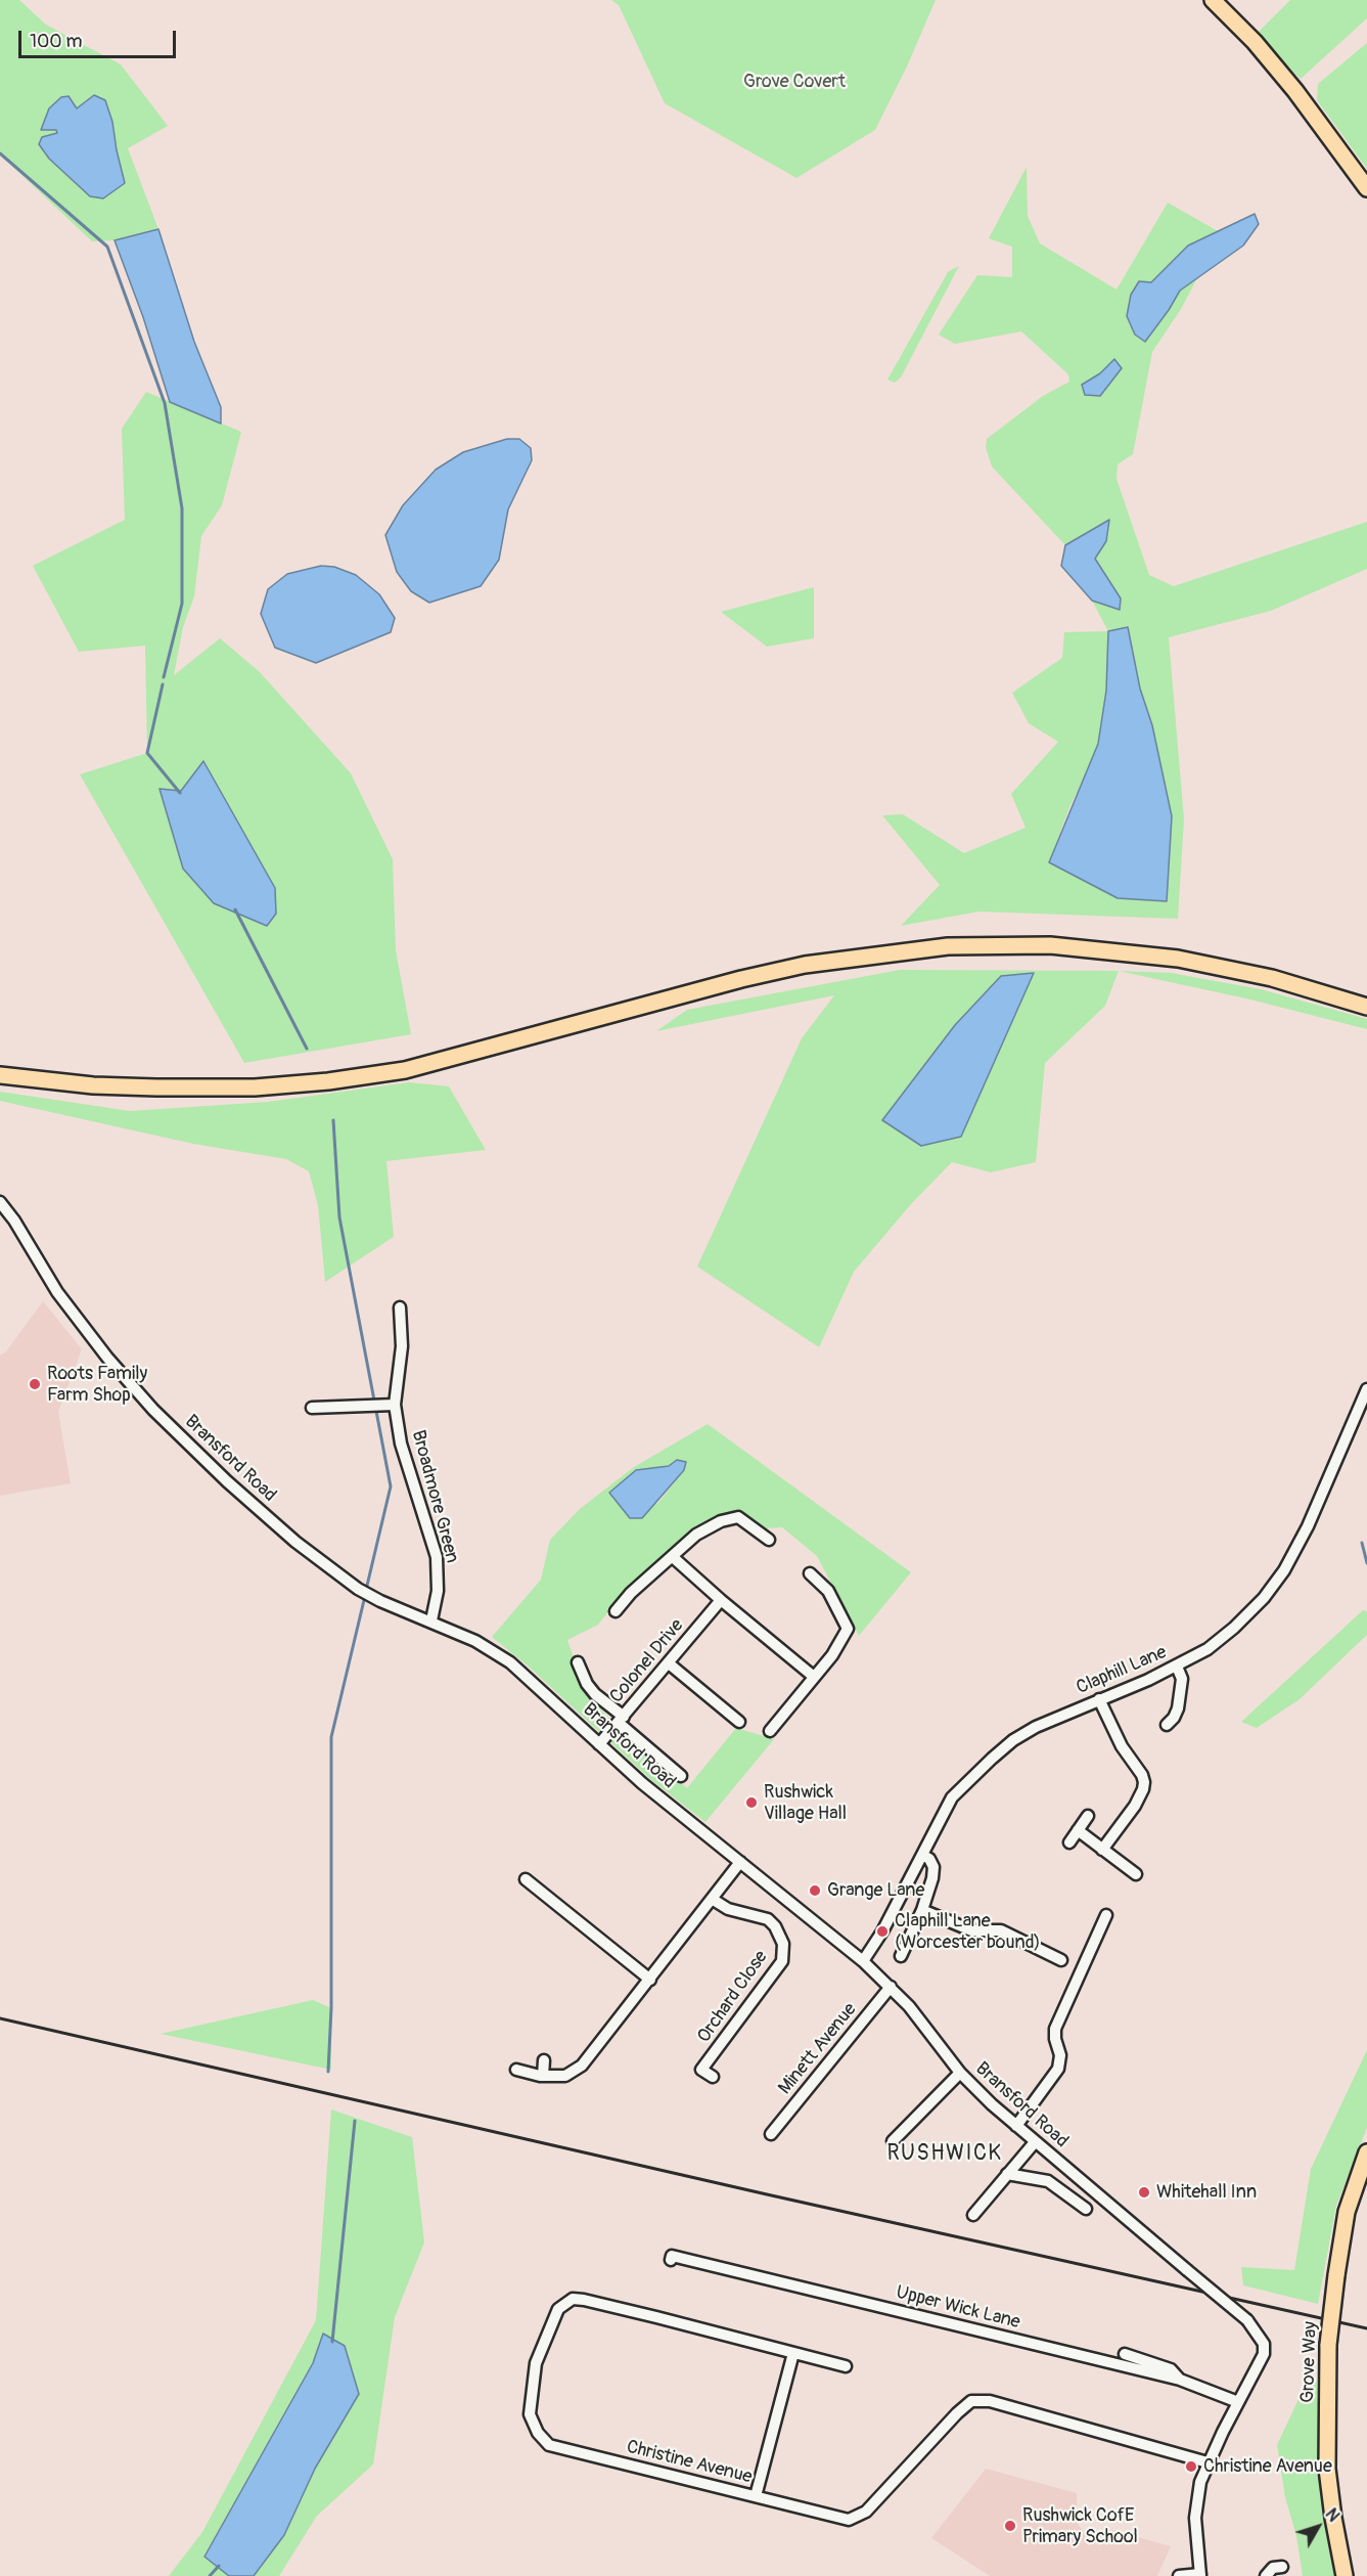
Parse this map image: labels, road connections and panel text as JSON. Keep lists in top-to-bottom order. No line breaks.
{"streets":{"highway":["Grove Way"],"street":["Bransford Road","Broadmore Green","Colonel Drive","Claphill Lane","Orchard Close","Minett Avenue","Upper Wick Lane","Christine Avenue"]},"crossings":[["Bransford Road","Broadmore Green"],["Bransford Road","Colonel Drive"],["Bransford Road","Claphill Lane"],["Bransford Road","Minett Avenue"],["Bransford Road","Upper Wick Lane"]],"districts":["RUSHWICK"],"parks":["Grove Covert"],"places":["Roots Family Farm Shop","Rushwick Village Hall","Grange Lane","Claphill Lane (Worcester bound)","Whitehall Inn","Christine Avenue","Rushwick CofE Primary School"],"scale_bar":"100 m","north":"top right"}
